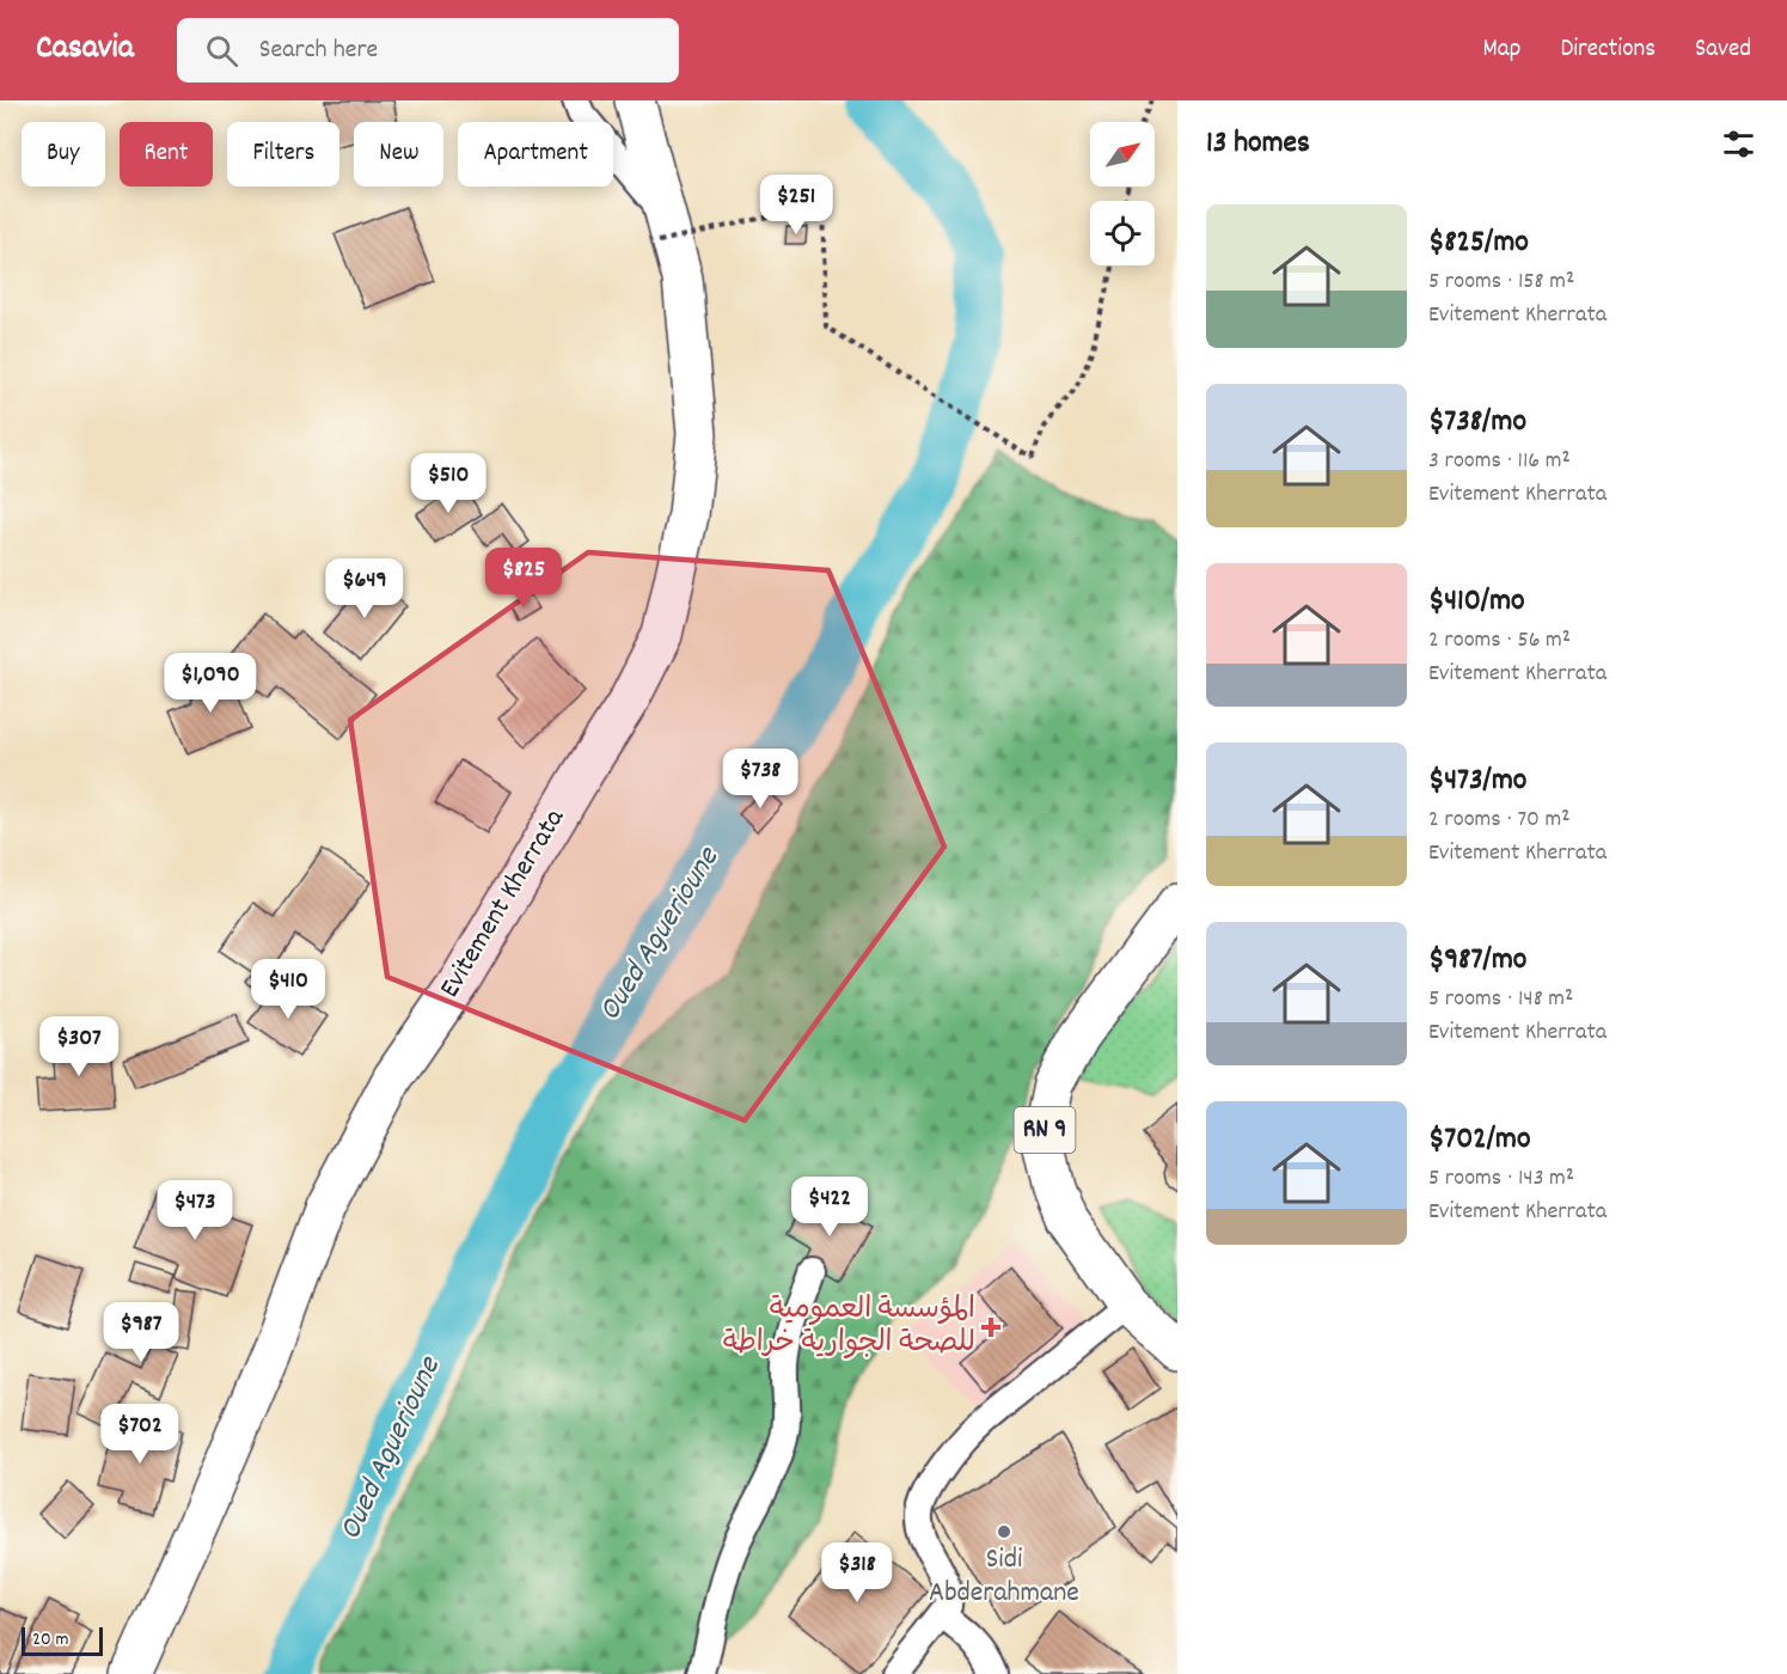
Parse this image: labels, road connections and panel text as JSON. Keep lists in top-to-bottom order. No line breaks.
{"streets":{"main road":["Evitement Kherrata","RN 9"]},"water":["Oued Aguerioune"],"places":{"health":["المؤسسة العمومية للصحة الجوارية خراطة"],"other":["Sidi Abderahmane"]},"scale_bar":"20 m","north":"top right","page":{"header":"Casavia","search":"Search here","nav":["Map","Directions","Saved"],"heading":"13 homes","chip":["Buy","Rent","Filters","New","Apartment"],"price":["$251","$510","$825","$649","$1,090","$738","$410","$307","$422","$473","$987","$702","$318"],"list":[{"name":"$825/mo","note":"5 rooms · 158 m² · Evitement Kherrata"},{"name":"$738/mo","note":"3 rooms · 116 m² · Evitement Kherrata"},{"name":"$410/mo","note":"2 rooms · 56 m² · Evitement Kherrata"},{"name":"$473/mo","note":"2 rooms · 70 m² · Evitement Kherrata"},{"name":"$987/mo","note":"5 rooms · 148 m² · Evitement Kherrata"},{"name":"$702/mo","note":"5 rooms · 143 m² · Evitement Kherrata"}],"scale":"20 m"}}
